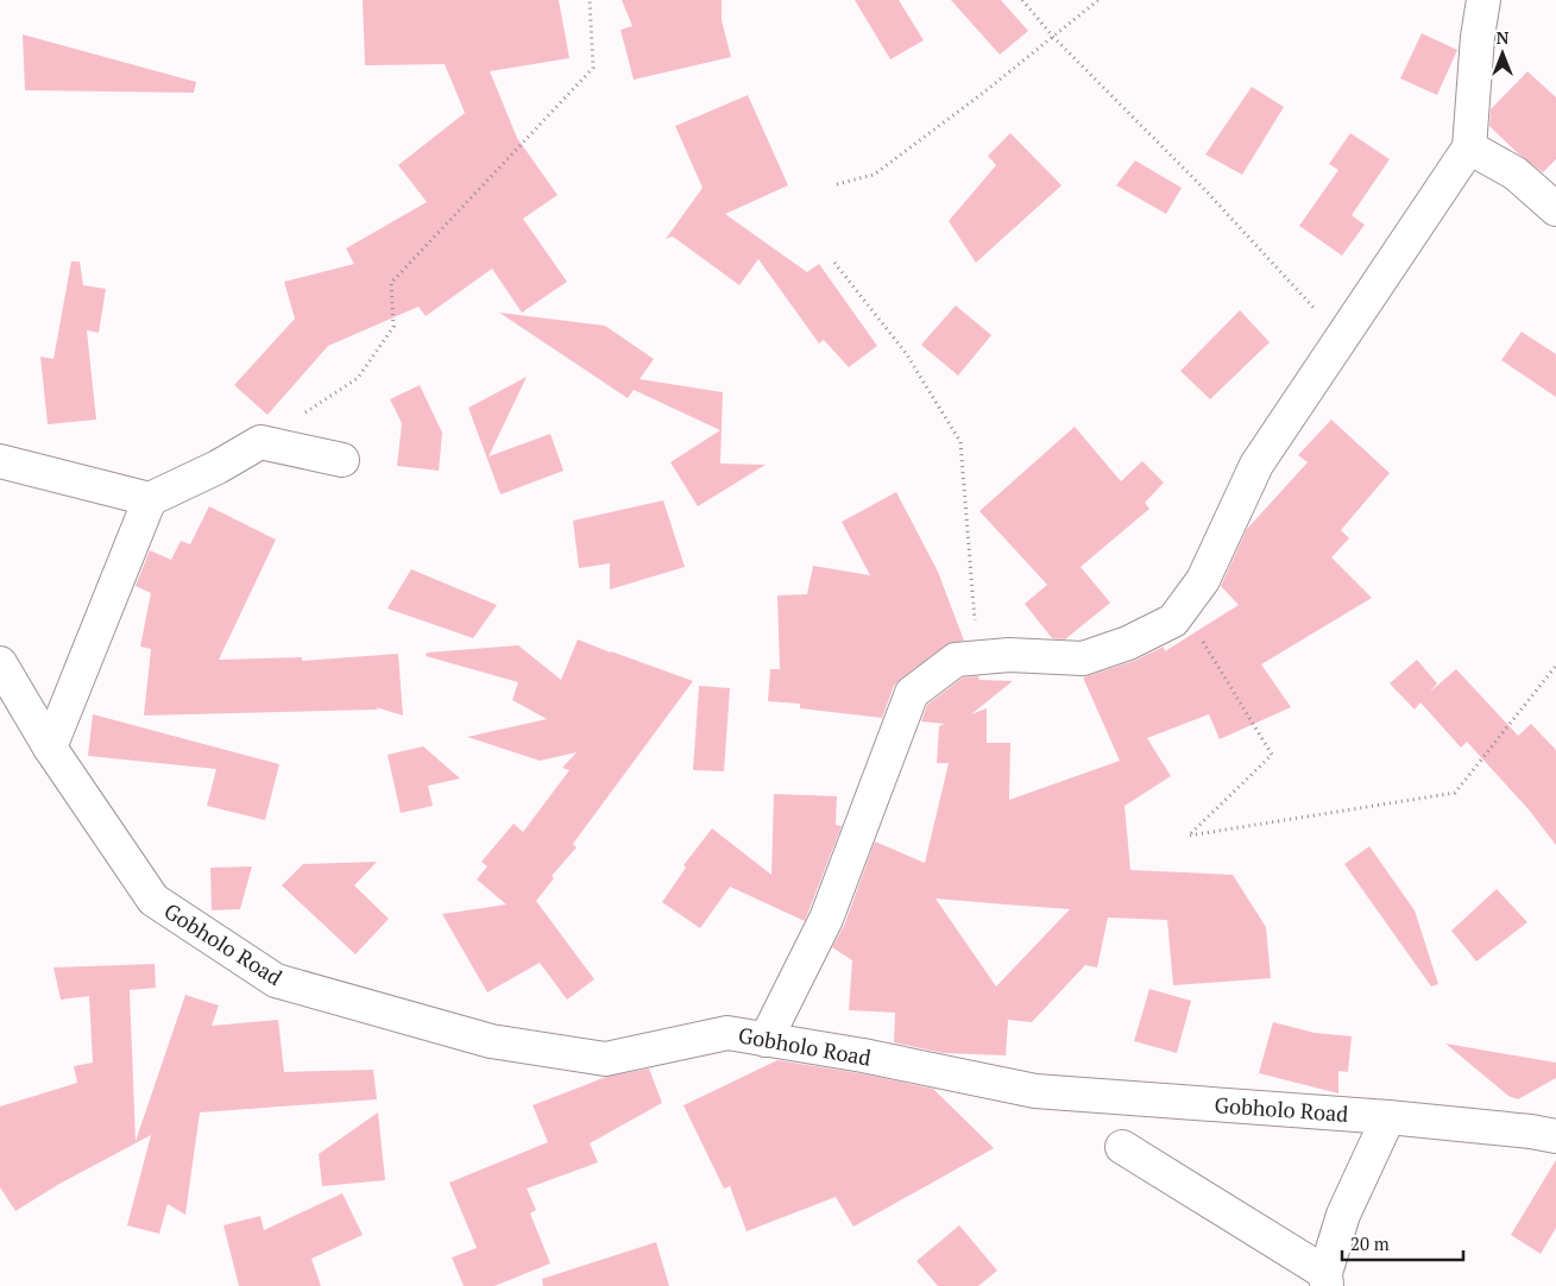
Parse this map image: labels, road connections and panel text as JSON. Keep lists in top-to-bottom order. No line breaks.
{"streets":{"street":["Gobholo Road"]},"scale_bar":"20 m","north":"top"}
